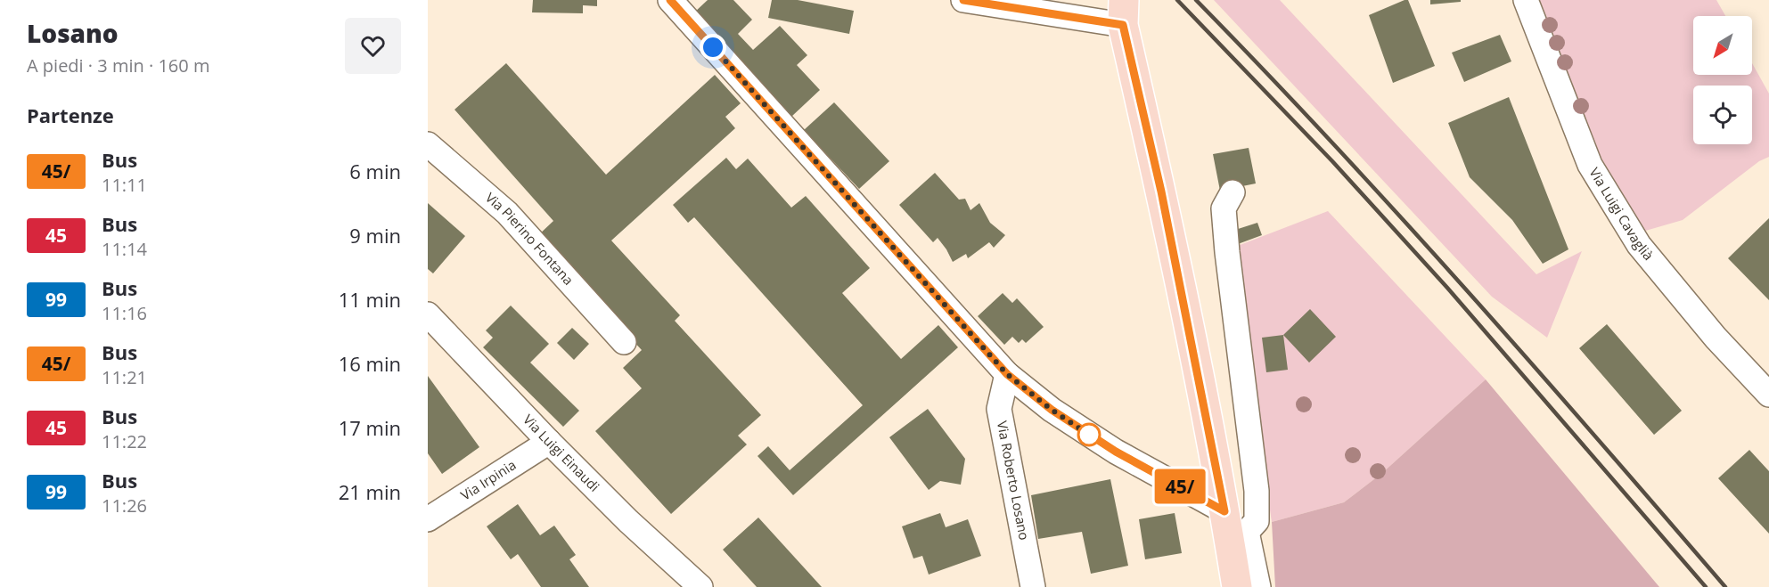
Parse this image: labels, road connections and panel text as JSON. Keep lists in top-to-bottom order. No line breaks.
{"streets":{"street":["Via Luigi Cavaglià","Via Pierino Fontana","Via Luigi Einaudi","Via Roberto Losano","Via Irpinia"]},"crossings":[["Via Luigi Einaudi","Via Irpinia"]],"lines":["bus line 45/"],"north":"bottom left","page":{"heading":[["Losano","A piedi · 3 min · 160 m"],"Partenze"],"on_map":"45/","list":[{"mark":"45/","name":"Bus","note":"11:11","value":"6 min"},{"mark":"45","name":"Bus","note":"11:14","value":"9 min"},{"mark":"99","name":"Bus","note":"11:16","value":"11 min"},{"mark":"45/","name":"Bus","note":"11:21","value":"16 min"},{"mark":"45","name":"Bus","note":"11:22","value":"17 min"},{"mark":"99","name":"Bus","note":"11:26","value":"21 min"}]}}
